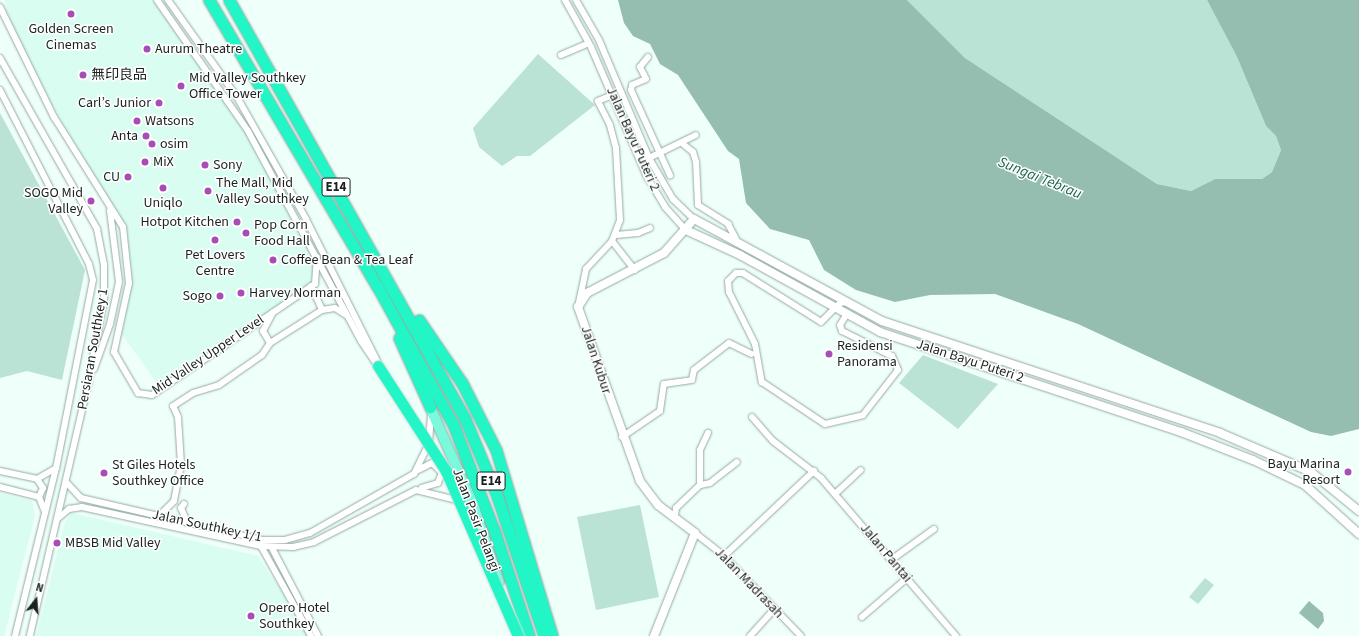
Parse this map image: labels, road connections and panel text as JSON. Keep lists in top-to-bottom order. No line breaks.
{"streets":{"highway":["E14"],"main road":["Jalan Pasir Pelangi"],"street":["Jalan Bayu Puteri 2","Persiaran Southkey 1","Mid Valley Upper Level","Jalan Kubur","Jalan Southkey 1/1","Jalan Pantai","Jalan Madrasah"]},"crossings":[["Jalan Bayu Puteri 2","Jalan Kubur"],["Persiaran Southkey 1","Jalan Southkey 1/1"],["Jalan Kubur","Jalan Madrasah"]],"water":["Sungai Tebrau"],"places":["Golden Screen Cinemas","Aurum Theatre","無印良品","Mid Valley Southkey Office Tower","Carl’s Junior","Watsons","Anta","osim","MiX","Sony","CU","Uniqlo","The Mall, Mid Valley Southkey","SOGO Mid Valley","Hotpot Kitchen","Pop Corn Food Hall","Pet Lovers Centre","Coffee Bean & Tea Leaf","Harvey Norman","Sogo","Residensi Panorama","Bayu Marina Resort","St Giles Hotels Southkey Office","MBSB Mid Valley","Opero Hotel Southkey"],"north":"top"}
